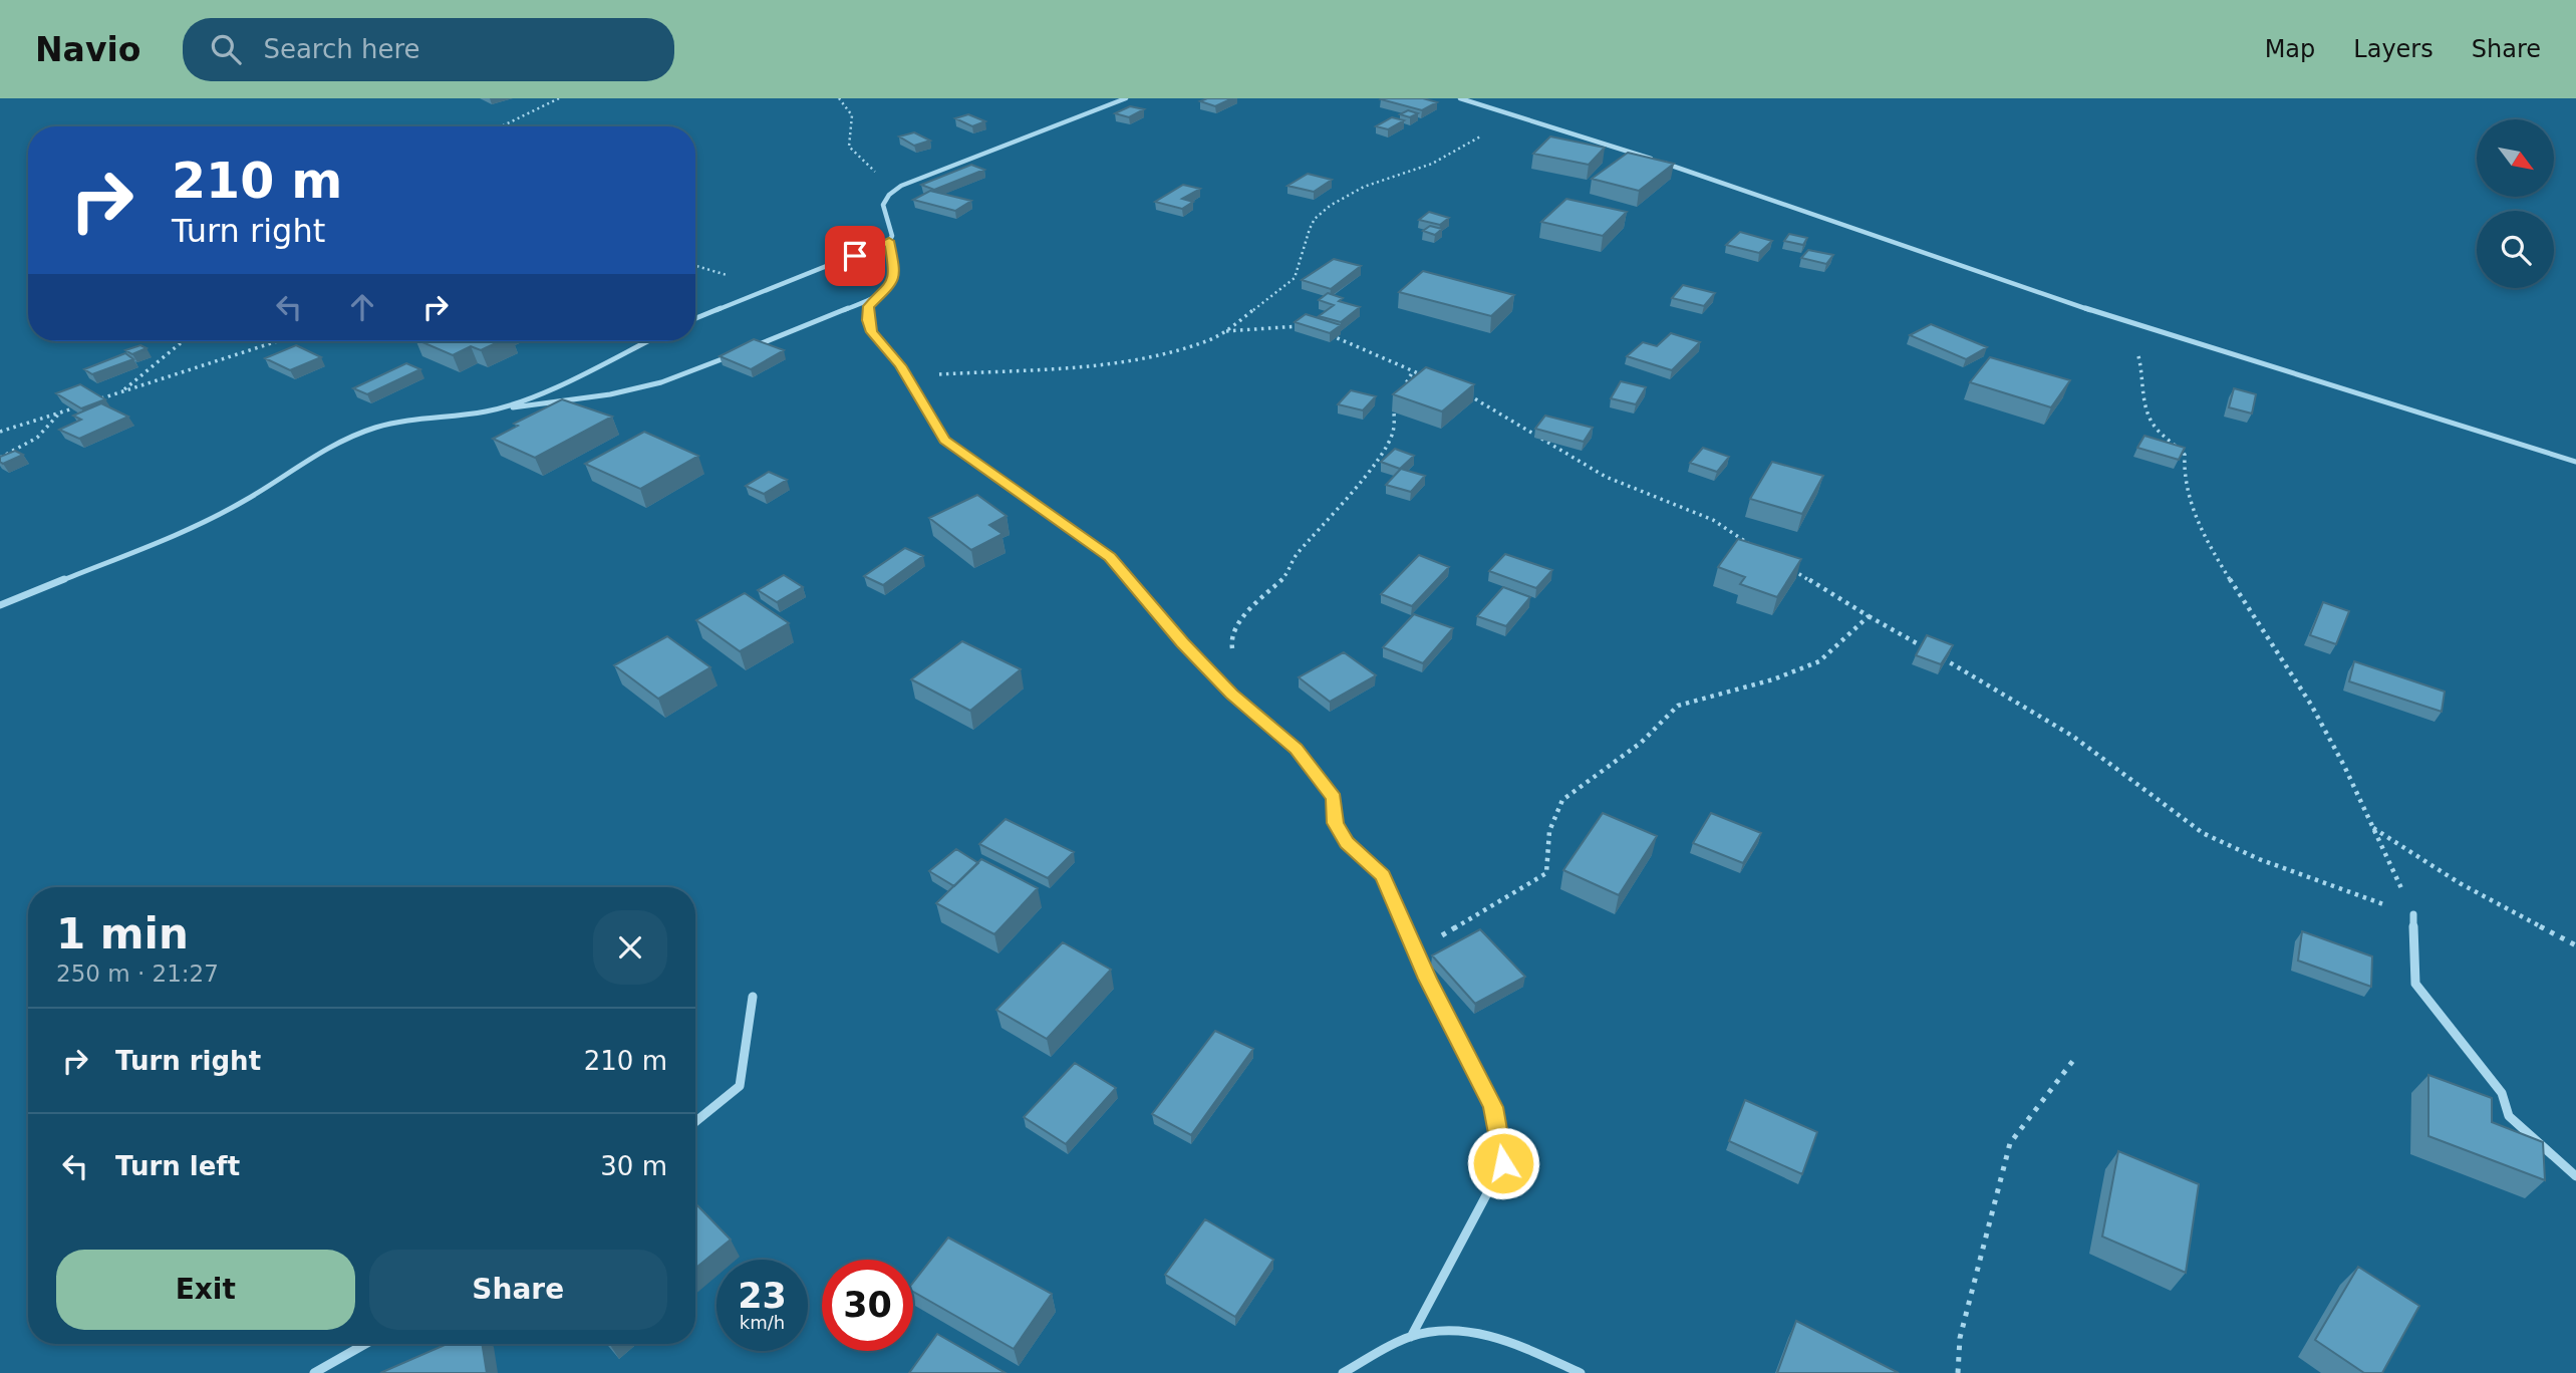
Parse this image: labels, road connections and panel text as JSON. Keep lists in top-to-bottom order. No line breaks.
{"north":"bottom right","page":{"header":"Navio","search":"Search here","nav":["Map","Layers","Share"],"turn":["210 m","Turn right"],"heading":["1 min","250 m · 21:27"],"list":[{"name":"Turn right","value":"210 m"},{"name":"Turn left","value":"30 m"}],"buttons":["Exit","Share"],"speed":"23 km/h","limit":"30"}}
